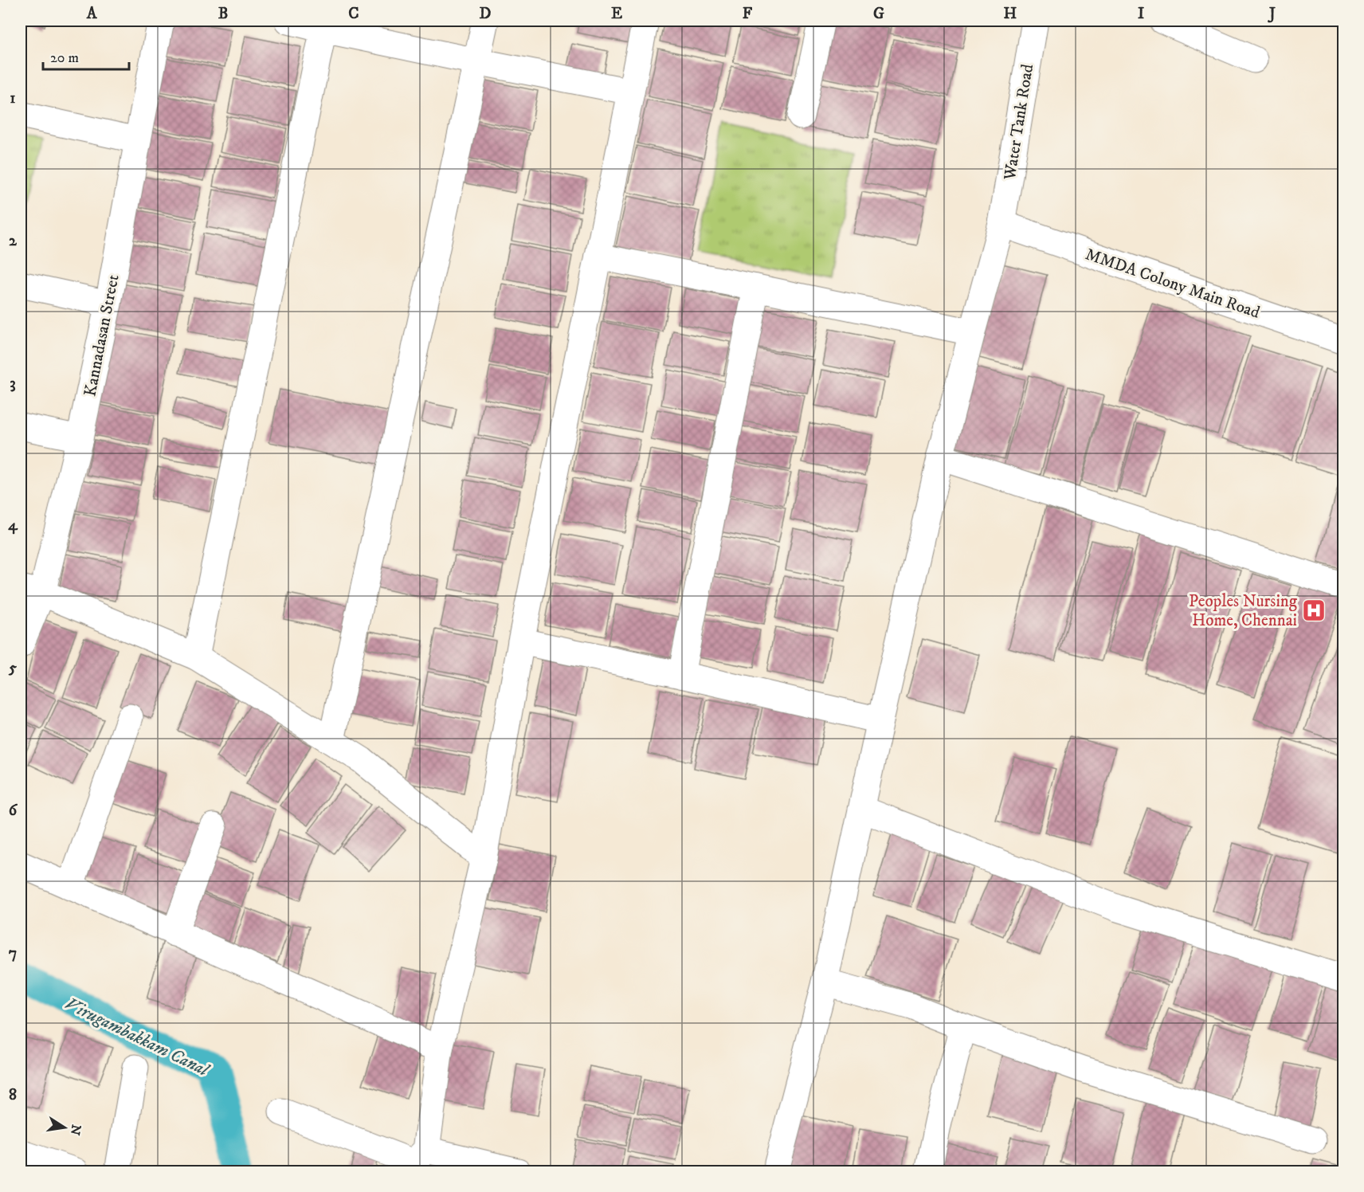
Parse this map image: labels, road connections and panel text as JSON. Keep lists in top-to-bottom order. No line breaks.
{"streets":{"street":["Water Tank Road","MMDA Colony Main Road","Kannadasan Street"]},"crossings":[["Water Tank Road","MMDA Colony Main Road"]],"water":["Virugambakkam Canal"],"places":{"hospital":["Peoples Nursing Home, Chennai"]},"scale_bar":"20 m","north":"right","grid":{"columns":["A","B","C","D","E","F","G","H","I","J"],"rows":["1","2","3","4","5","6","7","8"]}}
